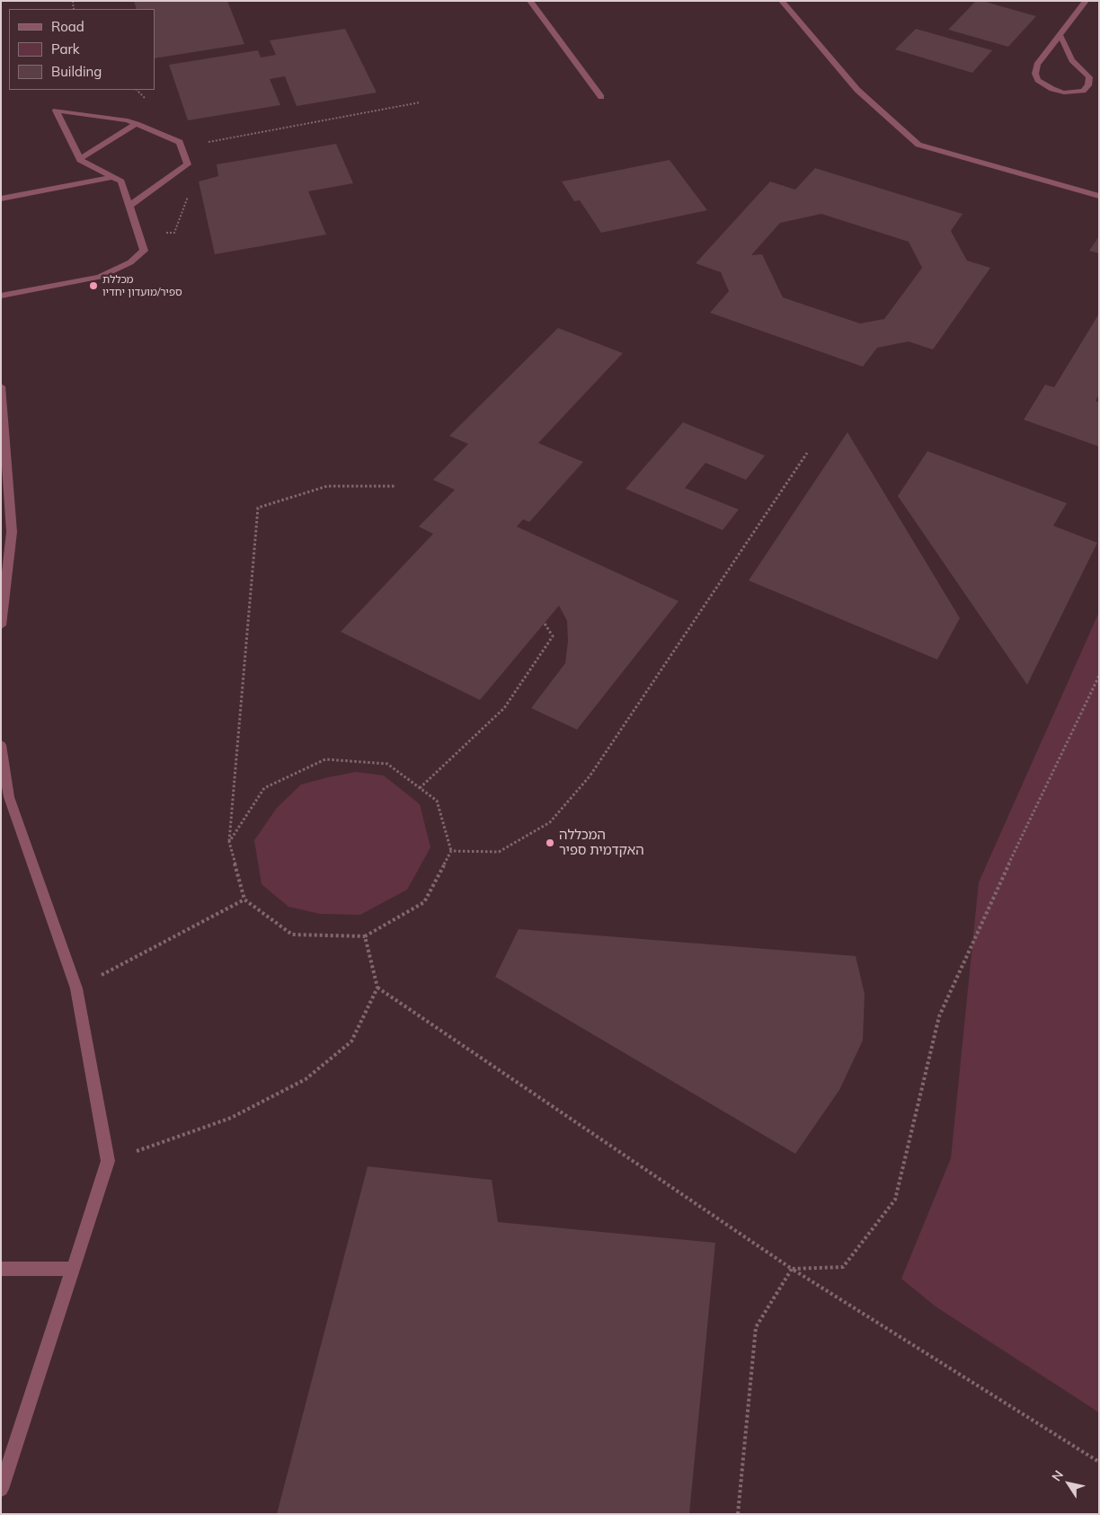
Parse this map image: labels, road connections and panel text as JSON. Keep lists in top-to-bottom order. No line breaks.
{"places":["מכללת ספיר/מועדון יחדיו","המכללה האקדמית ספיר"],"legend":["Road","Park","Building"],"north":"top left"}
